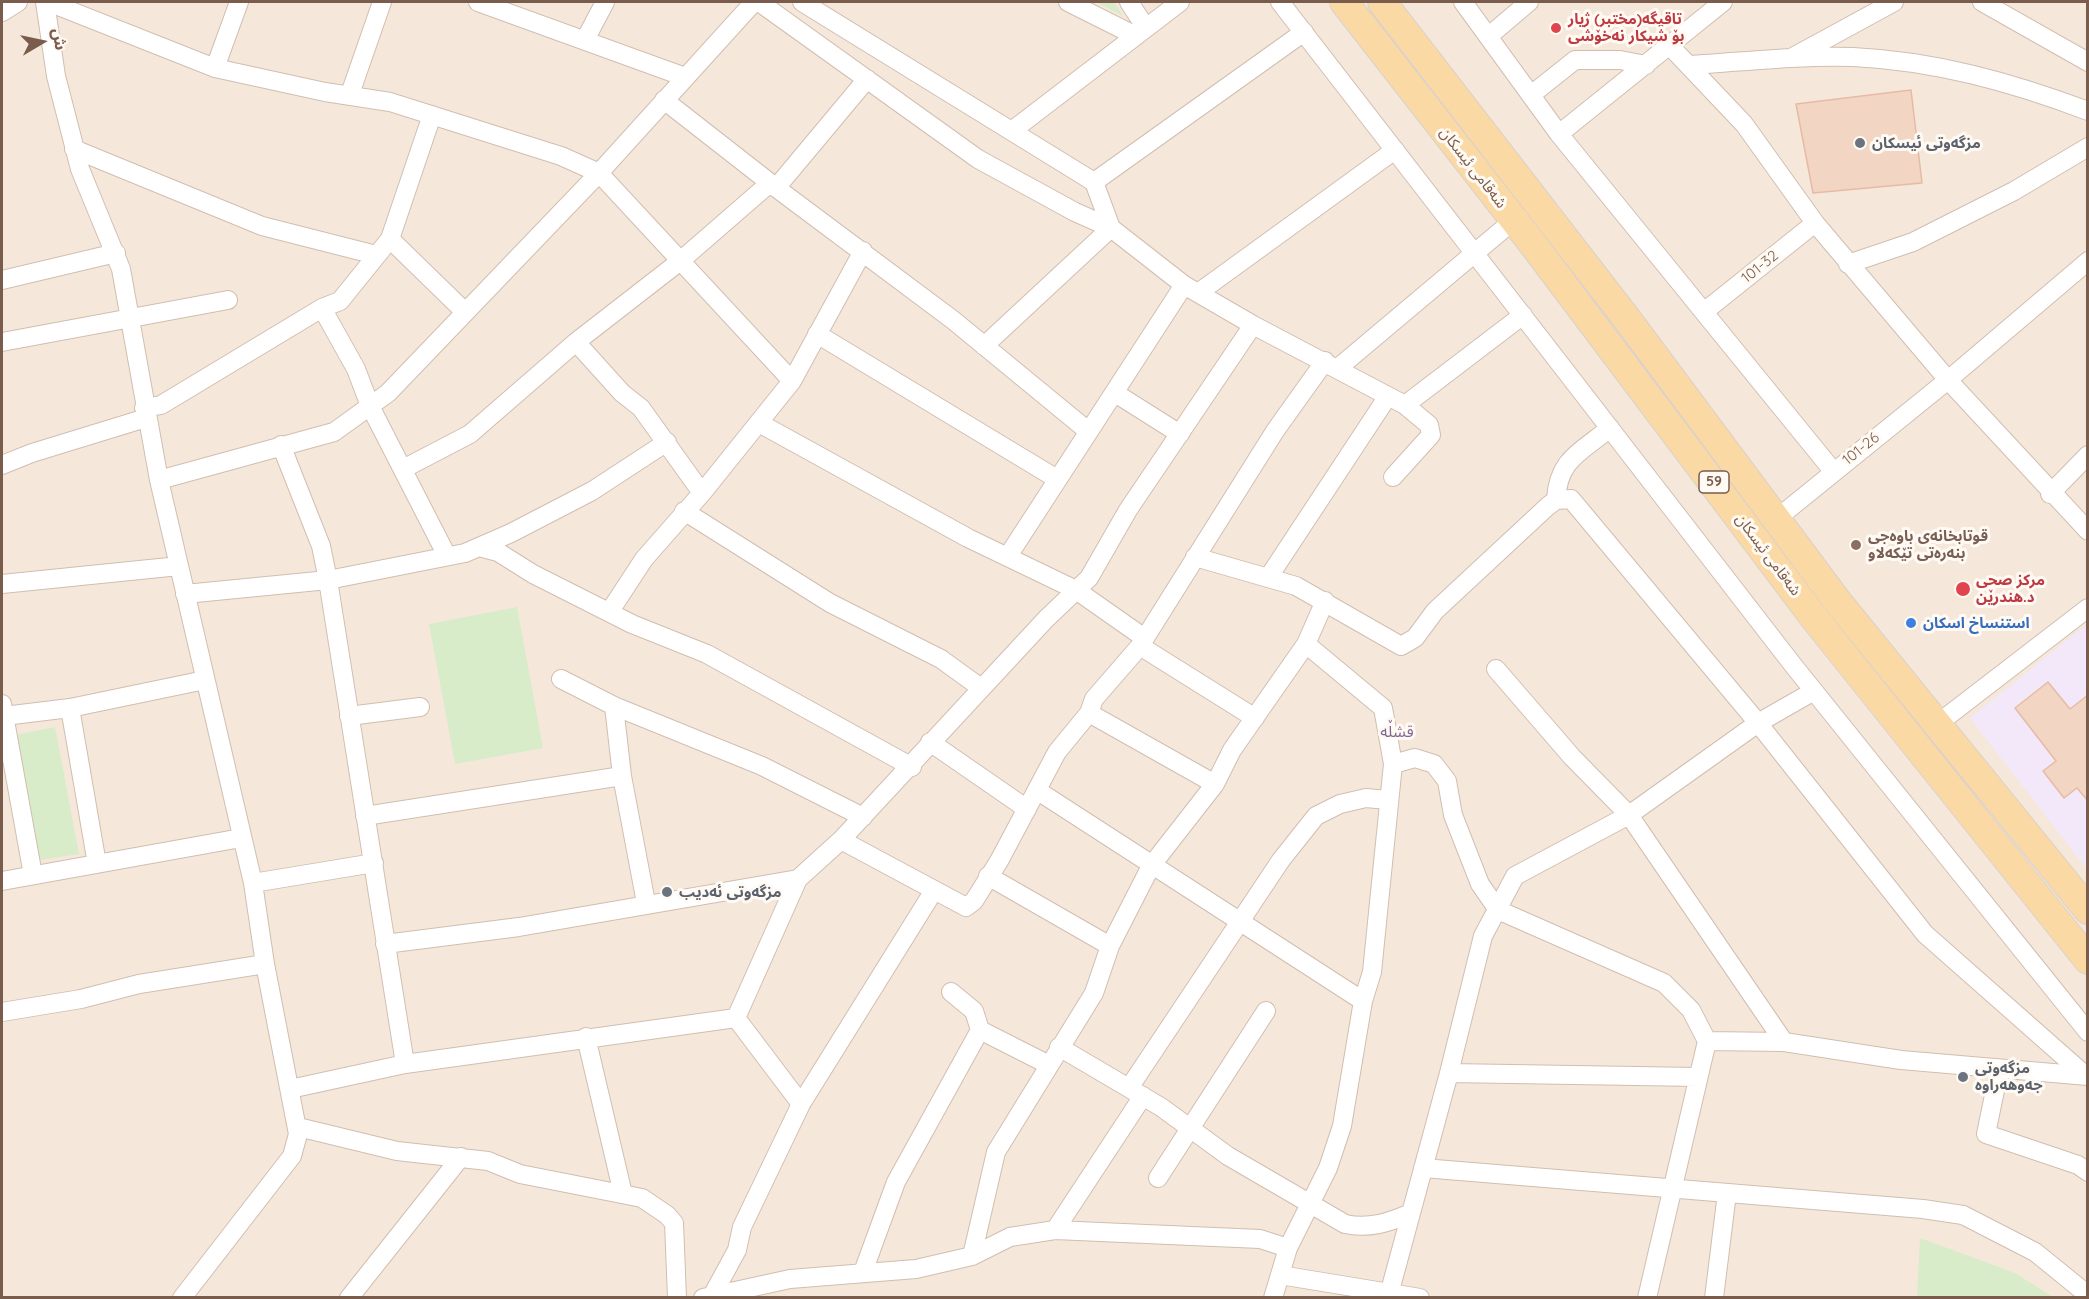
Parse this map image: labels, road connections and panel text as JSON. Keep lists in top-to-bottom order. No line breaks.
{"streets":{"main road":["شەقامی ئیسکان","59"],"street":["101-32","101-26"]},"crossings":[["شەقامی ئیسکان","101-26"]],"districts":["قشڵه‌"],"places":["تاقیگە(مختبر) ژیار بۆ شیکار نەخۆشی","مزگەوتی ئیسکان","قوتابخانه‌ی باوه‌جی بنه‌ره‌تی تێكه‌لاو","مرکز صحی د.هندرێن","استنساخ اسکان","مزگەوتی ئەدیب","مزگه‌وتی جه‌وهه‌راوه"],"north":"right"}
